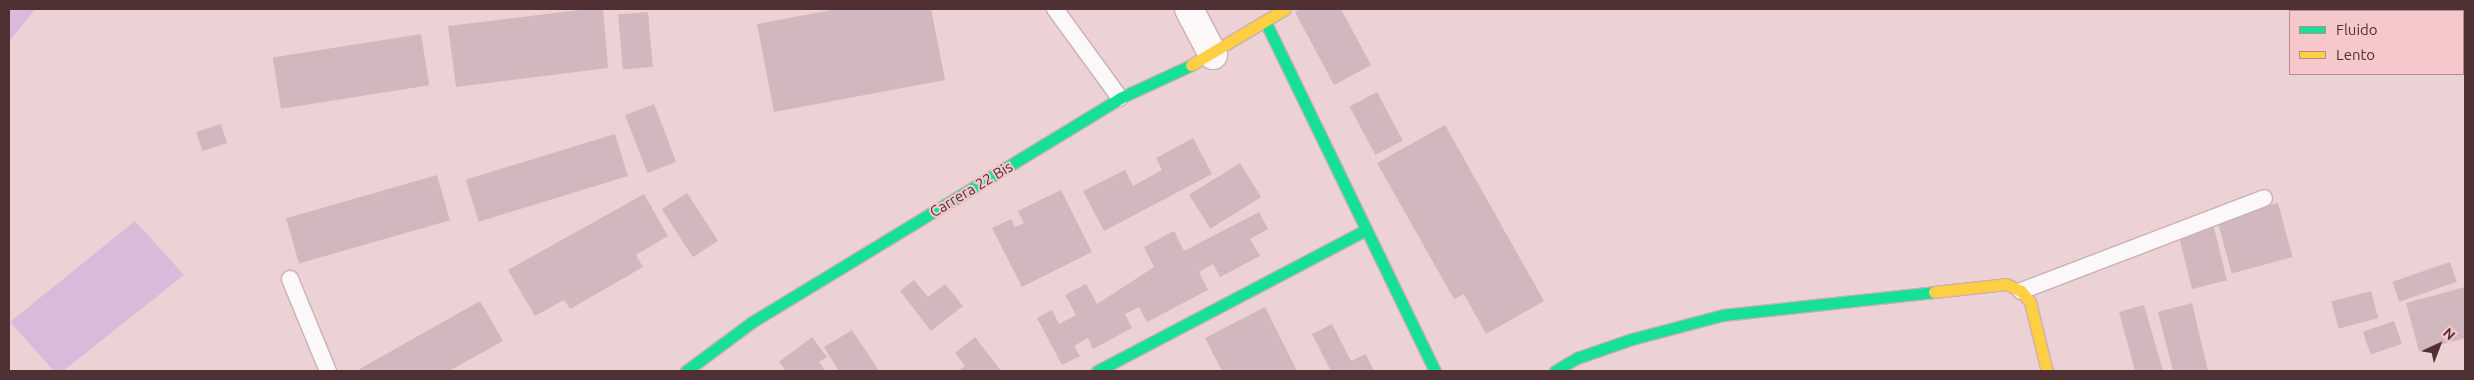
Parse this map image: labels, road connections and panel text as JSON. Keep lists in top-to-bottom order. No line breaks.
{"streets":{"street":["Carrera 22 Bis"]},"legend":["Fluido","Lento"],"north":"top right"}
